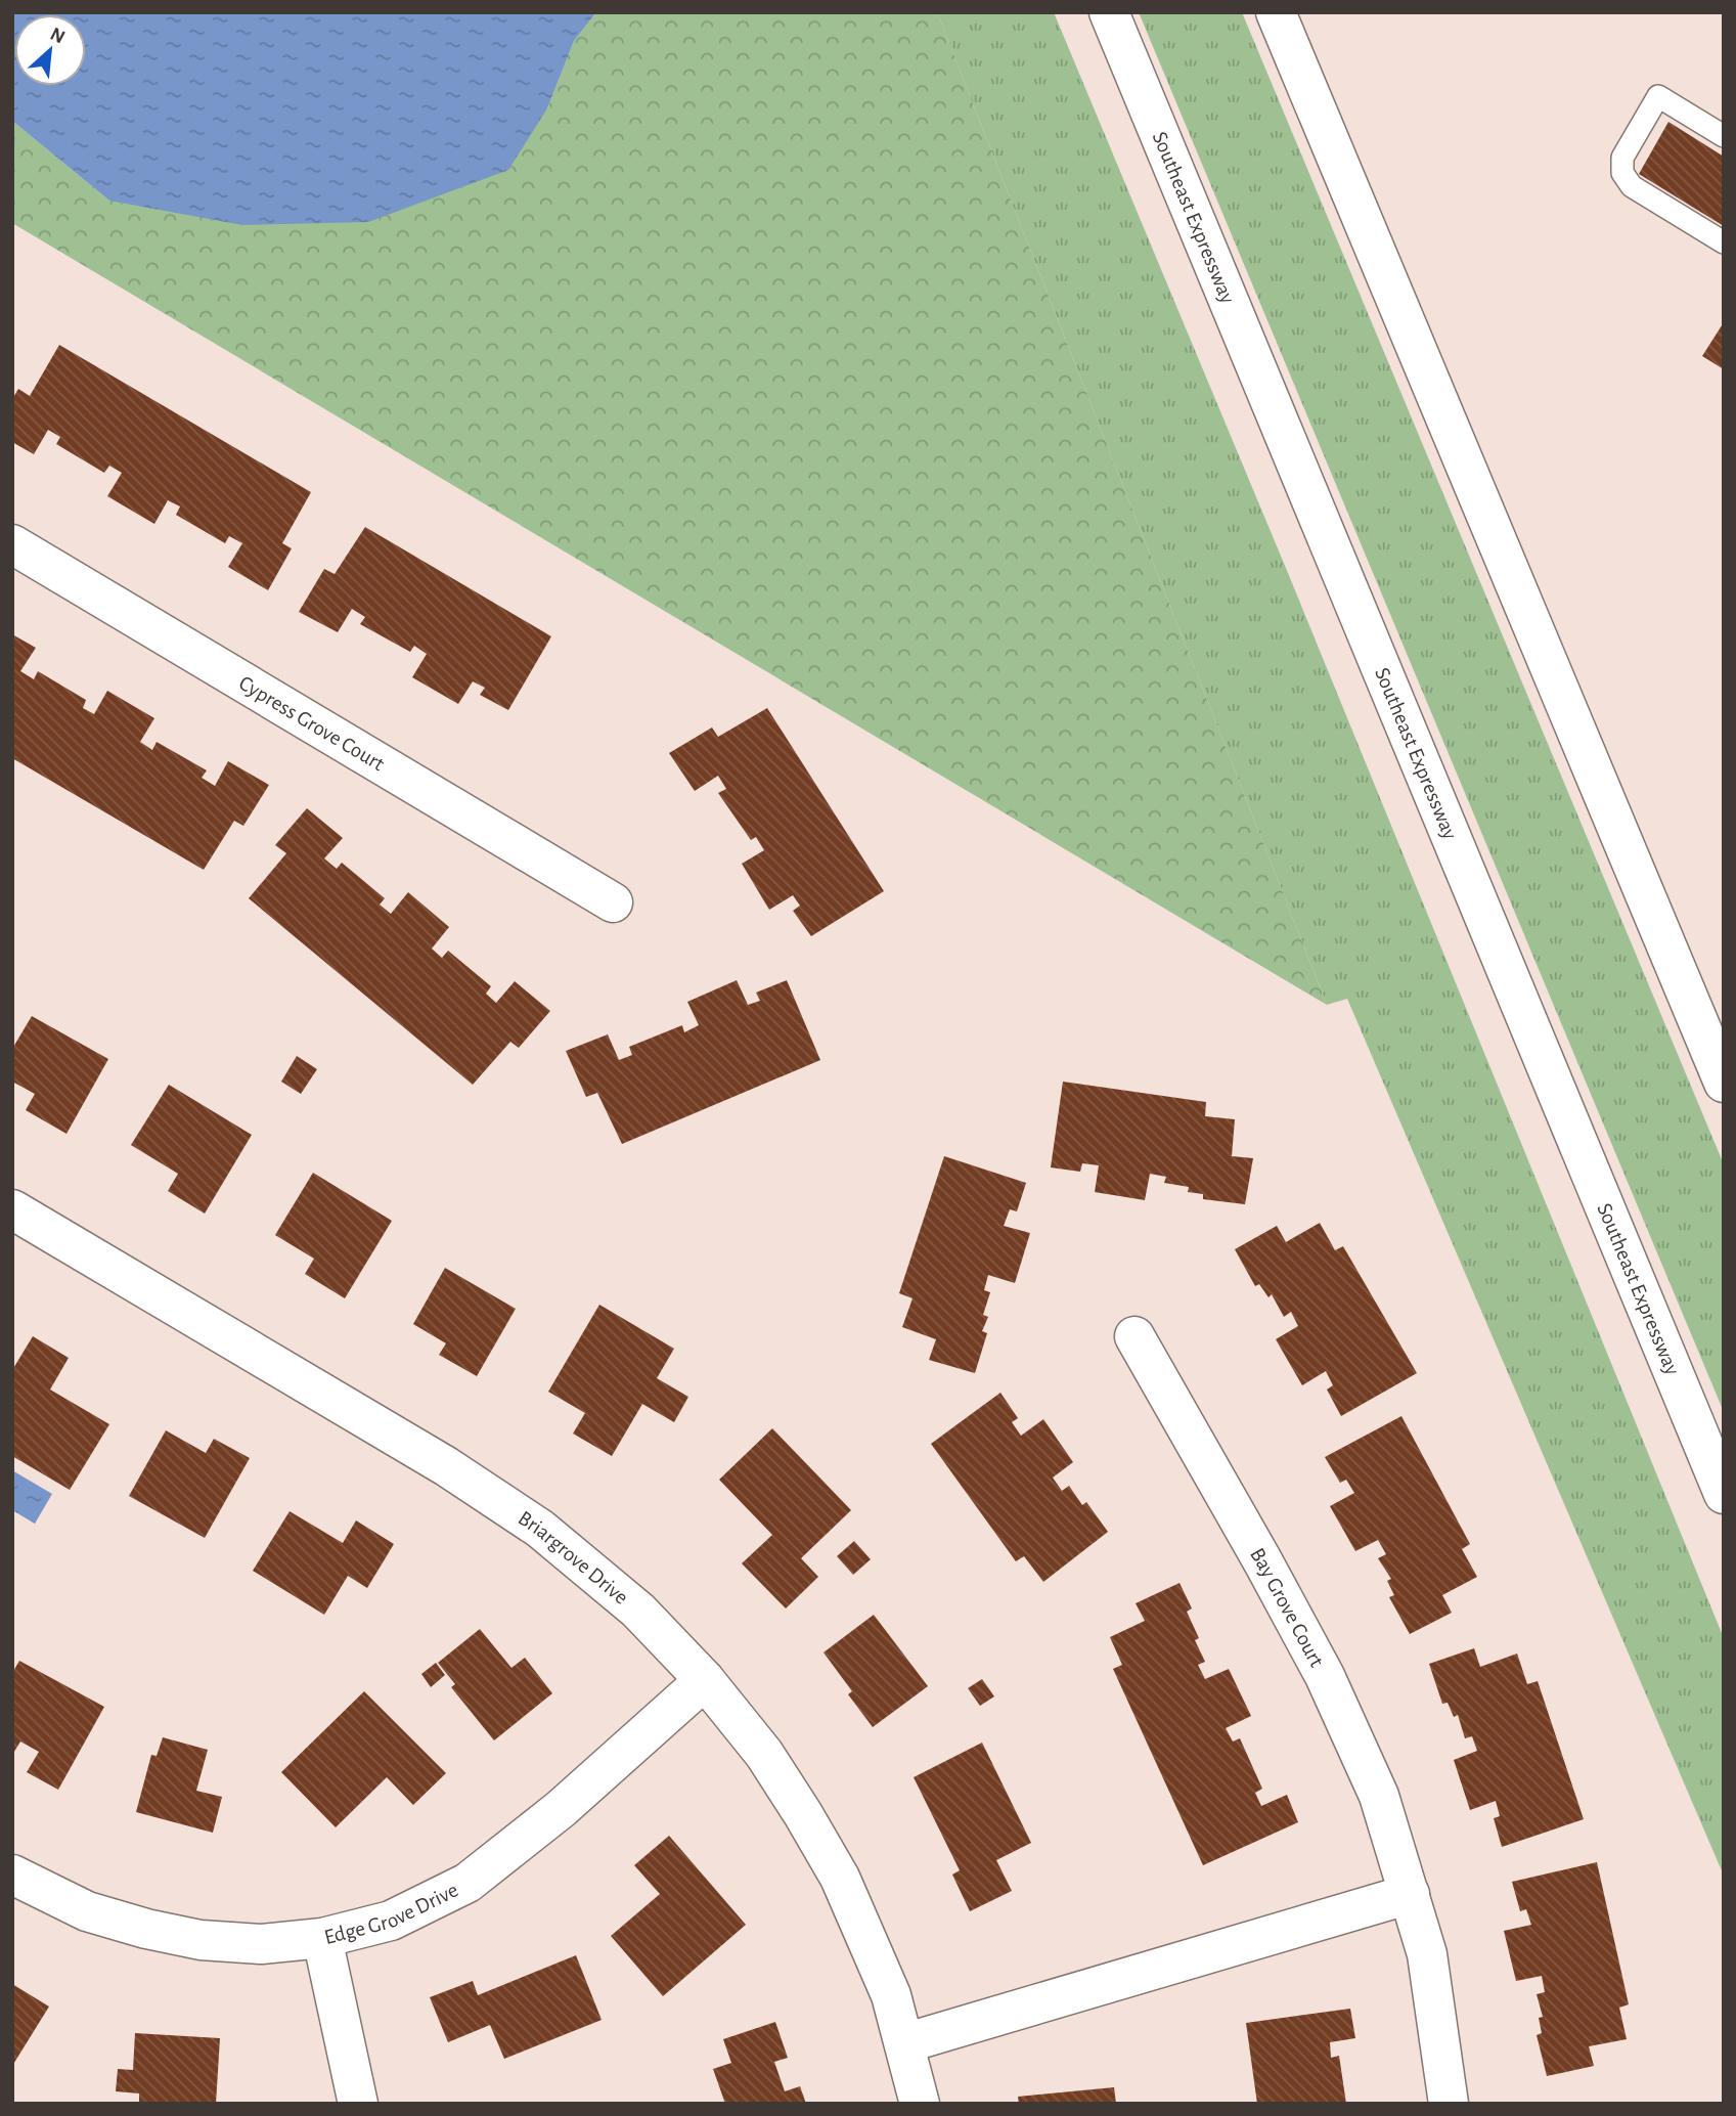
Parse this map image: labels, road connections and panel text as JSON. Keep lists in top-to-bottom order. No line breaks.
{"streets":{"main road":["Southeast Expressway","Cypress Grove Court","Briargrove Drive","Bay Grove Court","Edge Grove Drive"]},"crossings":[["Briargrove Drive","Edge Grove Drive"]],"north":"top right"}
